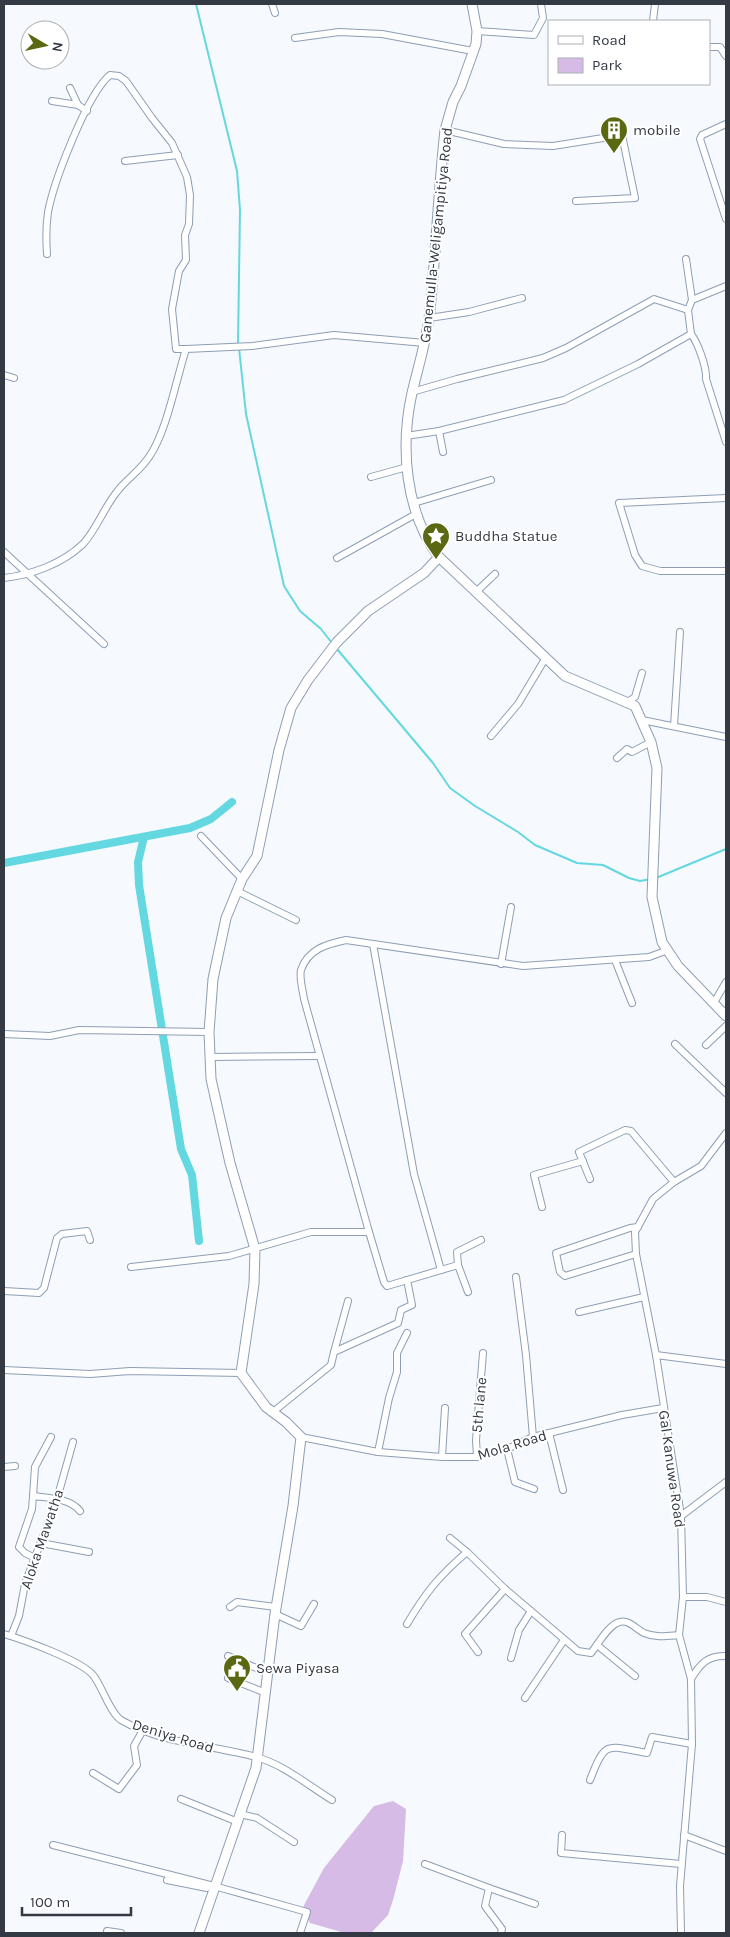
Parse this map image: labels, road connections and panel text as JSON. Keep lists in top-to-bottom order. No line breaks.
{"streets":{"street":["Ganemulla-Weligampitiya Road","5th lane","Mola Road","Gal Kanuwa Road","Aloka Mawatha","Deniya Road"]},"crossings":[["5th lane","Mola Road"],["Mola Road","Gal Kanuwa Road"],["Aloka Mawatha","Deniya Road"]],"places":{"building":["mobile"],"place":["Buddha Statue"],"public building":["Sewa Piyasa"]},"legend":["Road","Park"],"scale_bar":"100 m","north":"right"}
